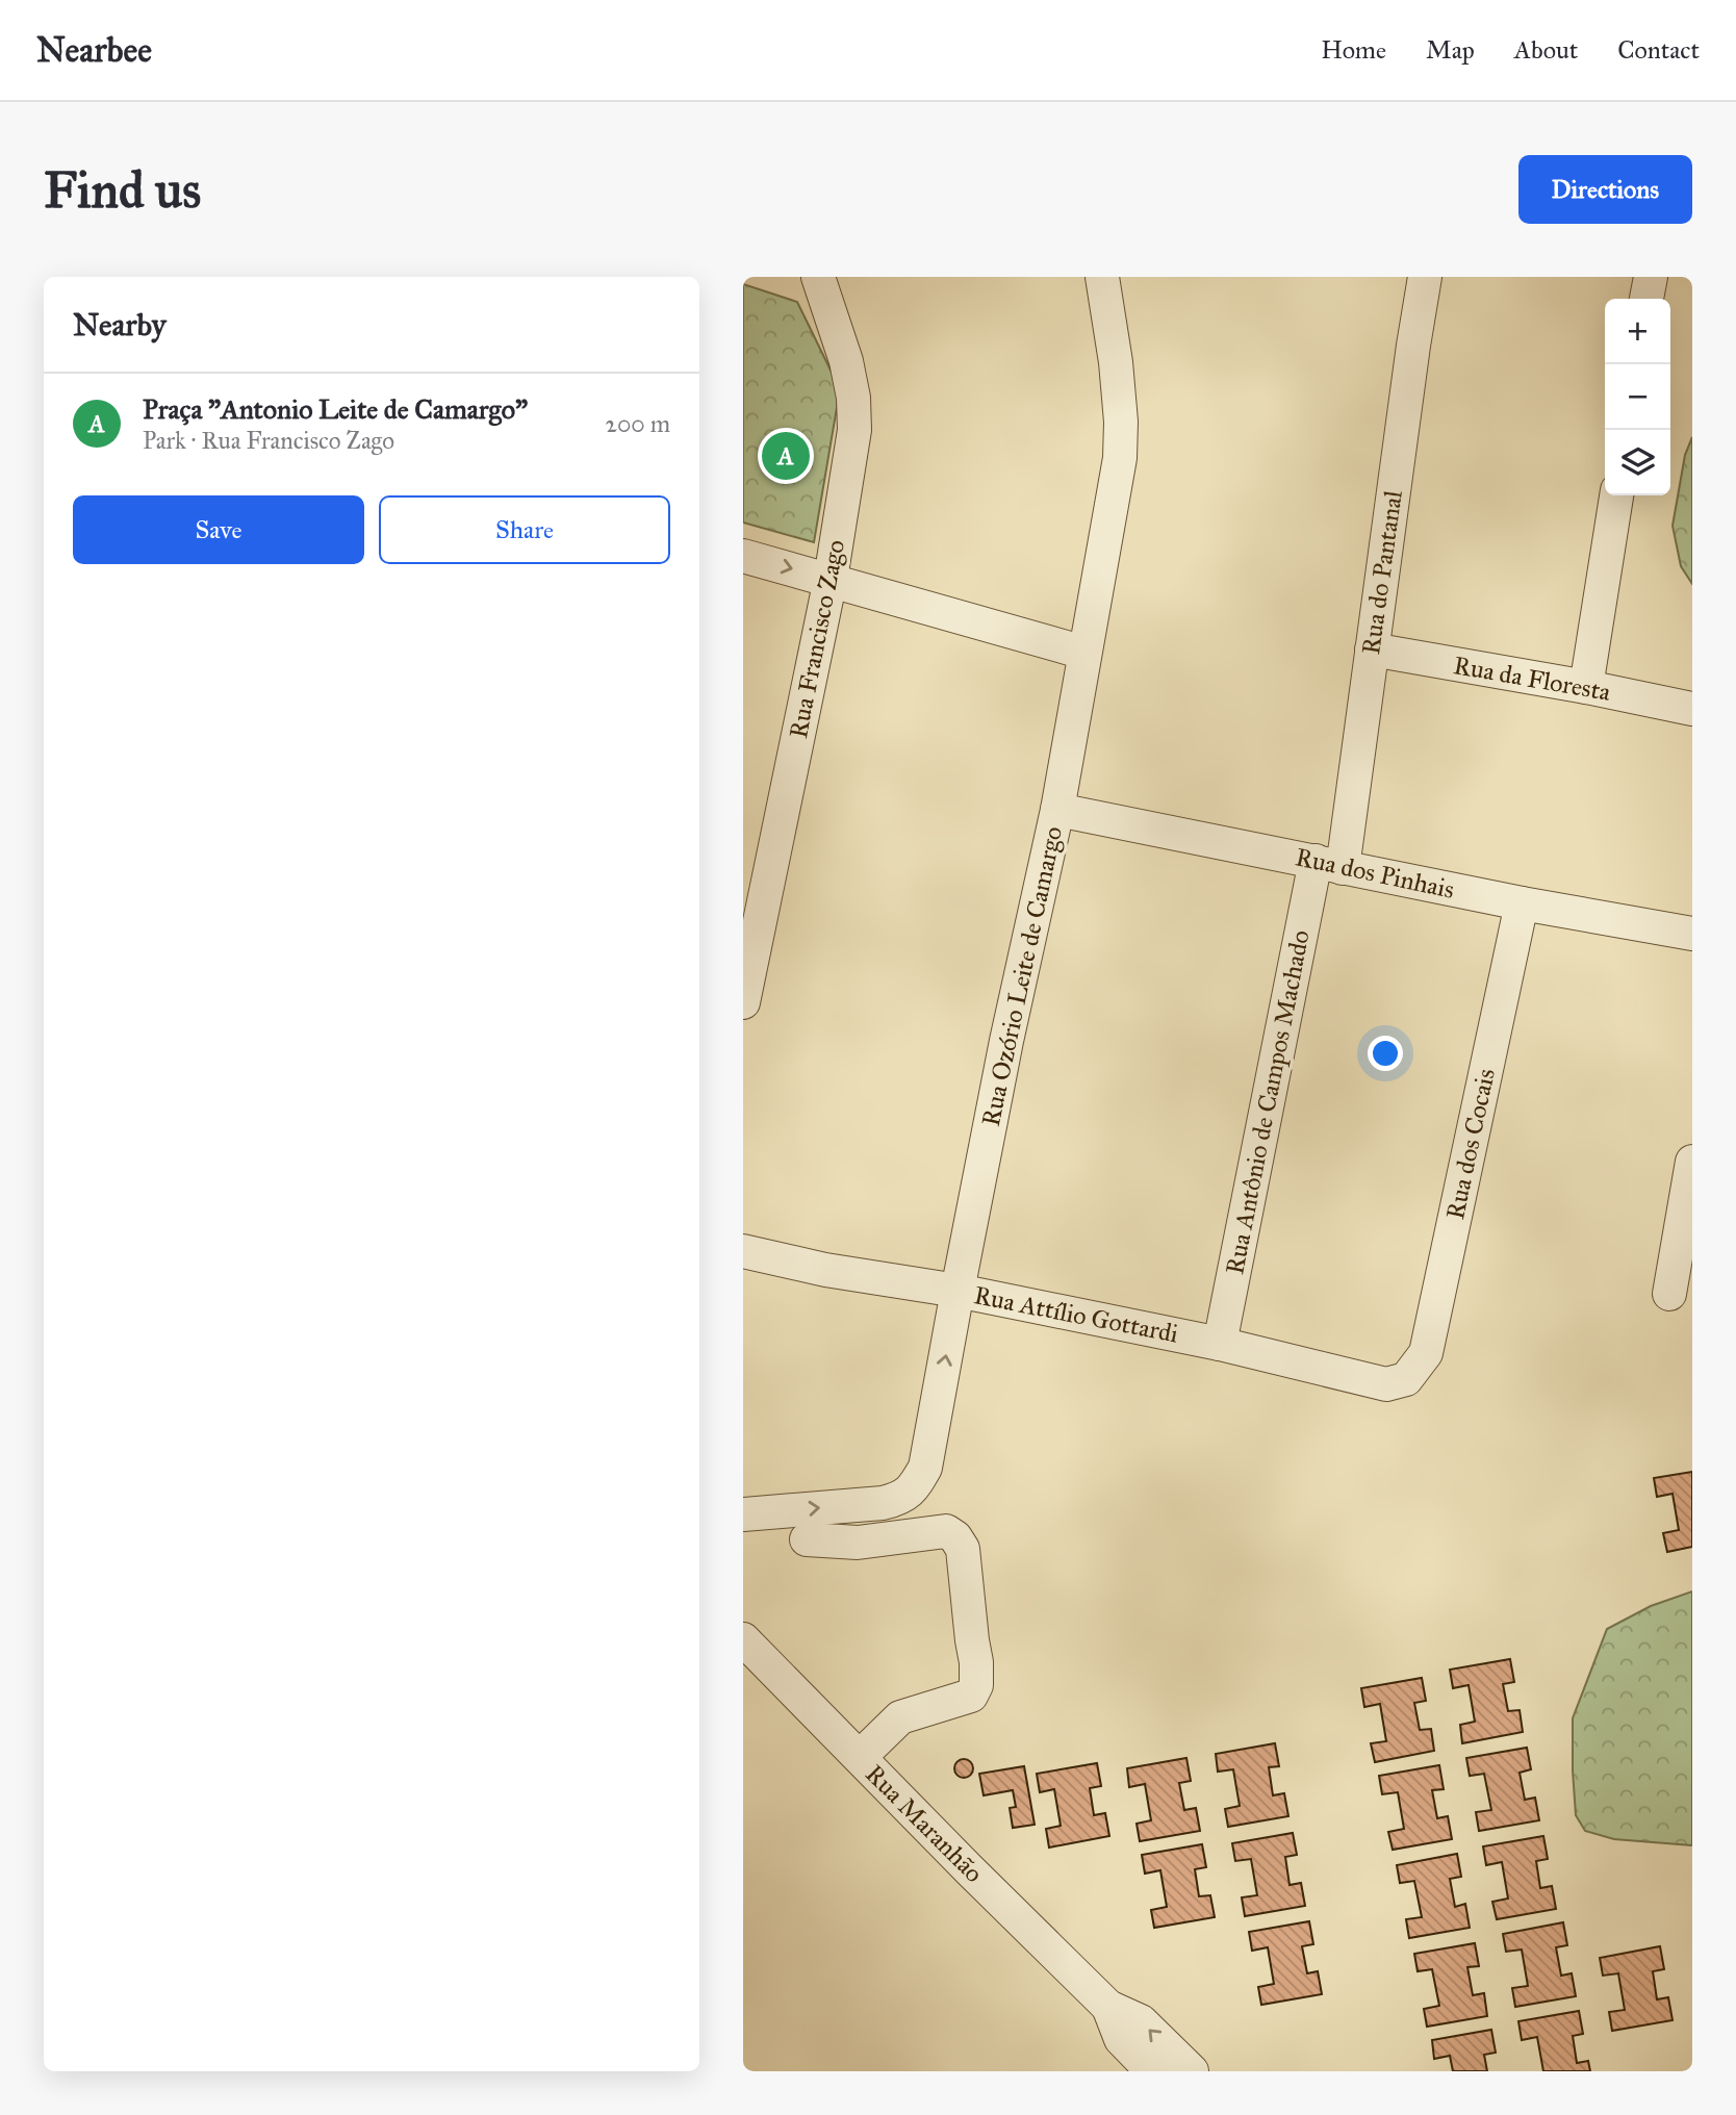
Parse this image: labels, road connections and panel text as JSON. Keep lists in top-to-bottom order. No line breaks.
{"streets":{"street":["Rua do Pantanal","Rua Francisco Zago","Rua da Floresta","Rua dos Pinhais","Rua Ozório Leite de Camargo","Rua Antônio de Campos Machado","Rua dos Cocais","Rua Attílio Gottardi","Rua Maranhão"]},"crossings":[["Rua do Pantanal","Rua da Floresta"],["Rua do Pantanal","Rua dos Pinhais"],["Rua do Pantanal","Rua Antônio de Campos Machado"],["Rua dos Pinhais","Rua Ozório Leite de Camargo"],["Rua dos Pinhais","Rua Antônio de Campos Machado"],["Rua dos Pinhais","Rua dos Cocais"],["Rua Ozório Leite de Camargo","Rua Attílio Gottardi"],["Rua Antônio de Campos Machado","Rua Attílio Gottardi"],["Rua dos Cocais","Rua Attílio Gottardi"]],"page":{"header":"Nearbee","nav":["Home","Map","About","Contact"],"buttons":["Directions",["Save","Share"]],"title":"Find us","heading":"Nearby","map_buttons":["+","−"],"list":[{"mark":"A","name":"Praça \"Antonio Leite de Camargo\"","note":"Park · Rua Francisco Zago","value":"200 m"}],"pins":"A"}}
